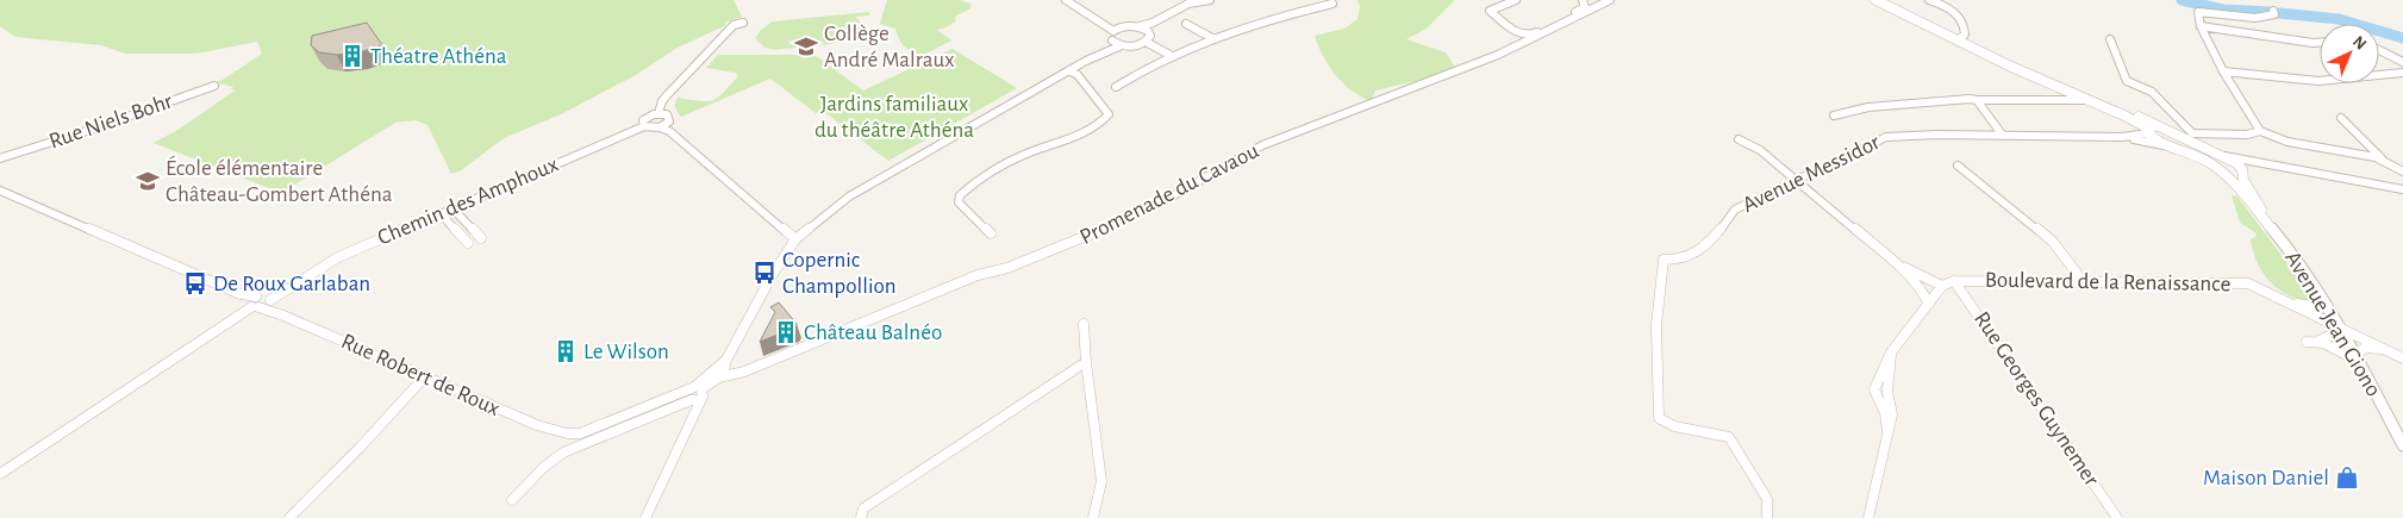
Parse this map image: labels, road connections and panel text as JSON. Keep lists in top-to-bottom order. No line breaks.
{"streets":{"street":["Rue Niels Bohr","Avenue Messidor","Promenade du Cavaou","Chemin des Amphoux","Boulevard de la Renaissance","Avenue Jean Giono","Rue Robert de Roux","Rue Georges Guynemer"]},"crossings":[["Avenue Messidor","Avenue Jean Giono"],["Promenade du Cavaou","Rue Robert de Roux"],["Chemin des Amphoux","Rue Robert de Roux"],["Boulevard de la Renaissance","Rue Georges Guynemer"]],"parks":["Jardins familiaux du théâtre Athéna"],"places":{"school or university":["Collège André Malraux","École élémentaire Château-Gombert Athéna"],"building":["Théatre Athéna","Château Balnéo","Le Wilson"],"bus stop":["Copernic Champollion","De Roux Garlaban"],"shop":["Maison Daniel"]},"north":"top right"}
